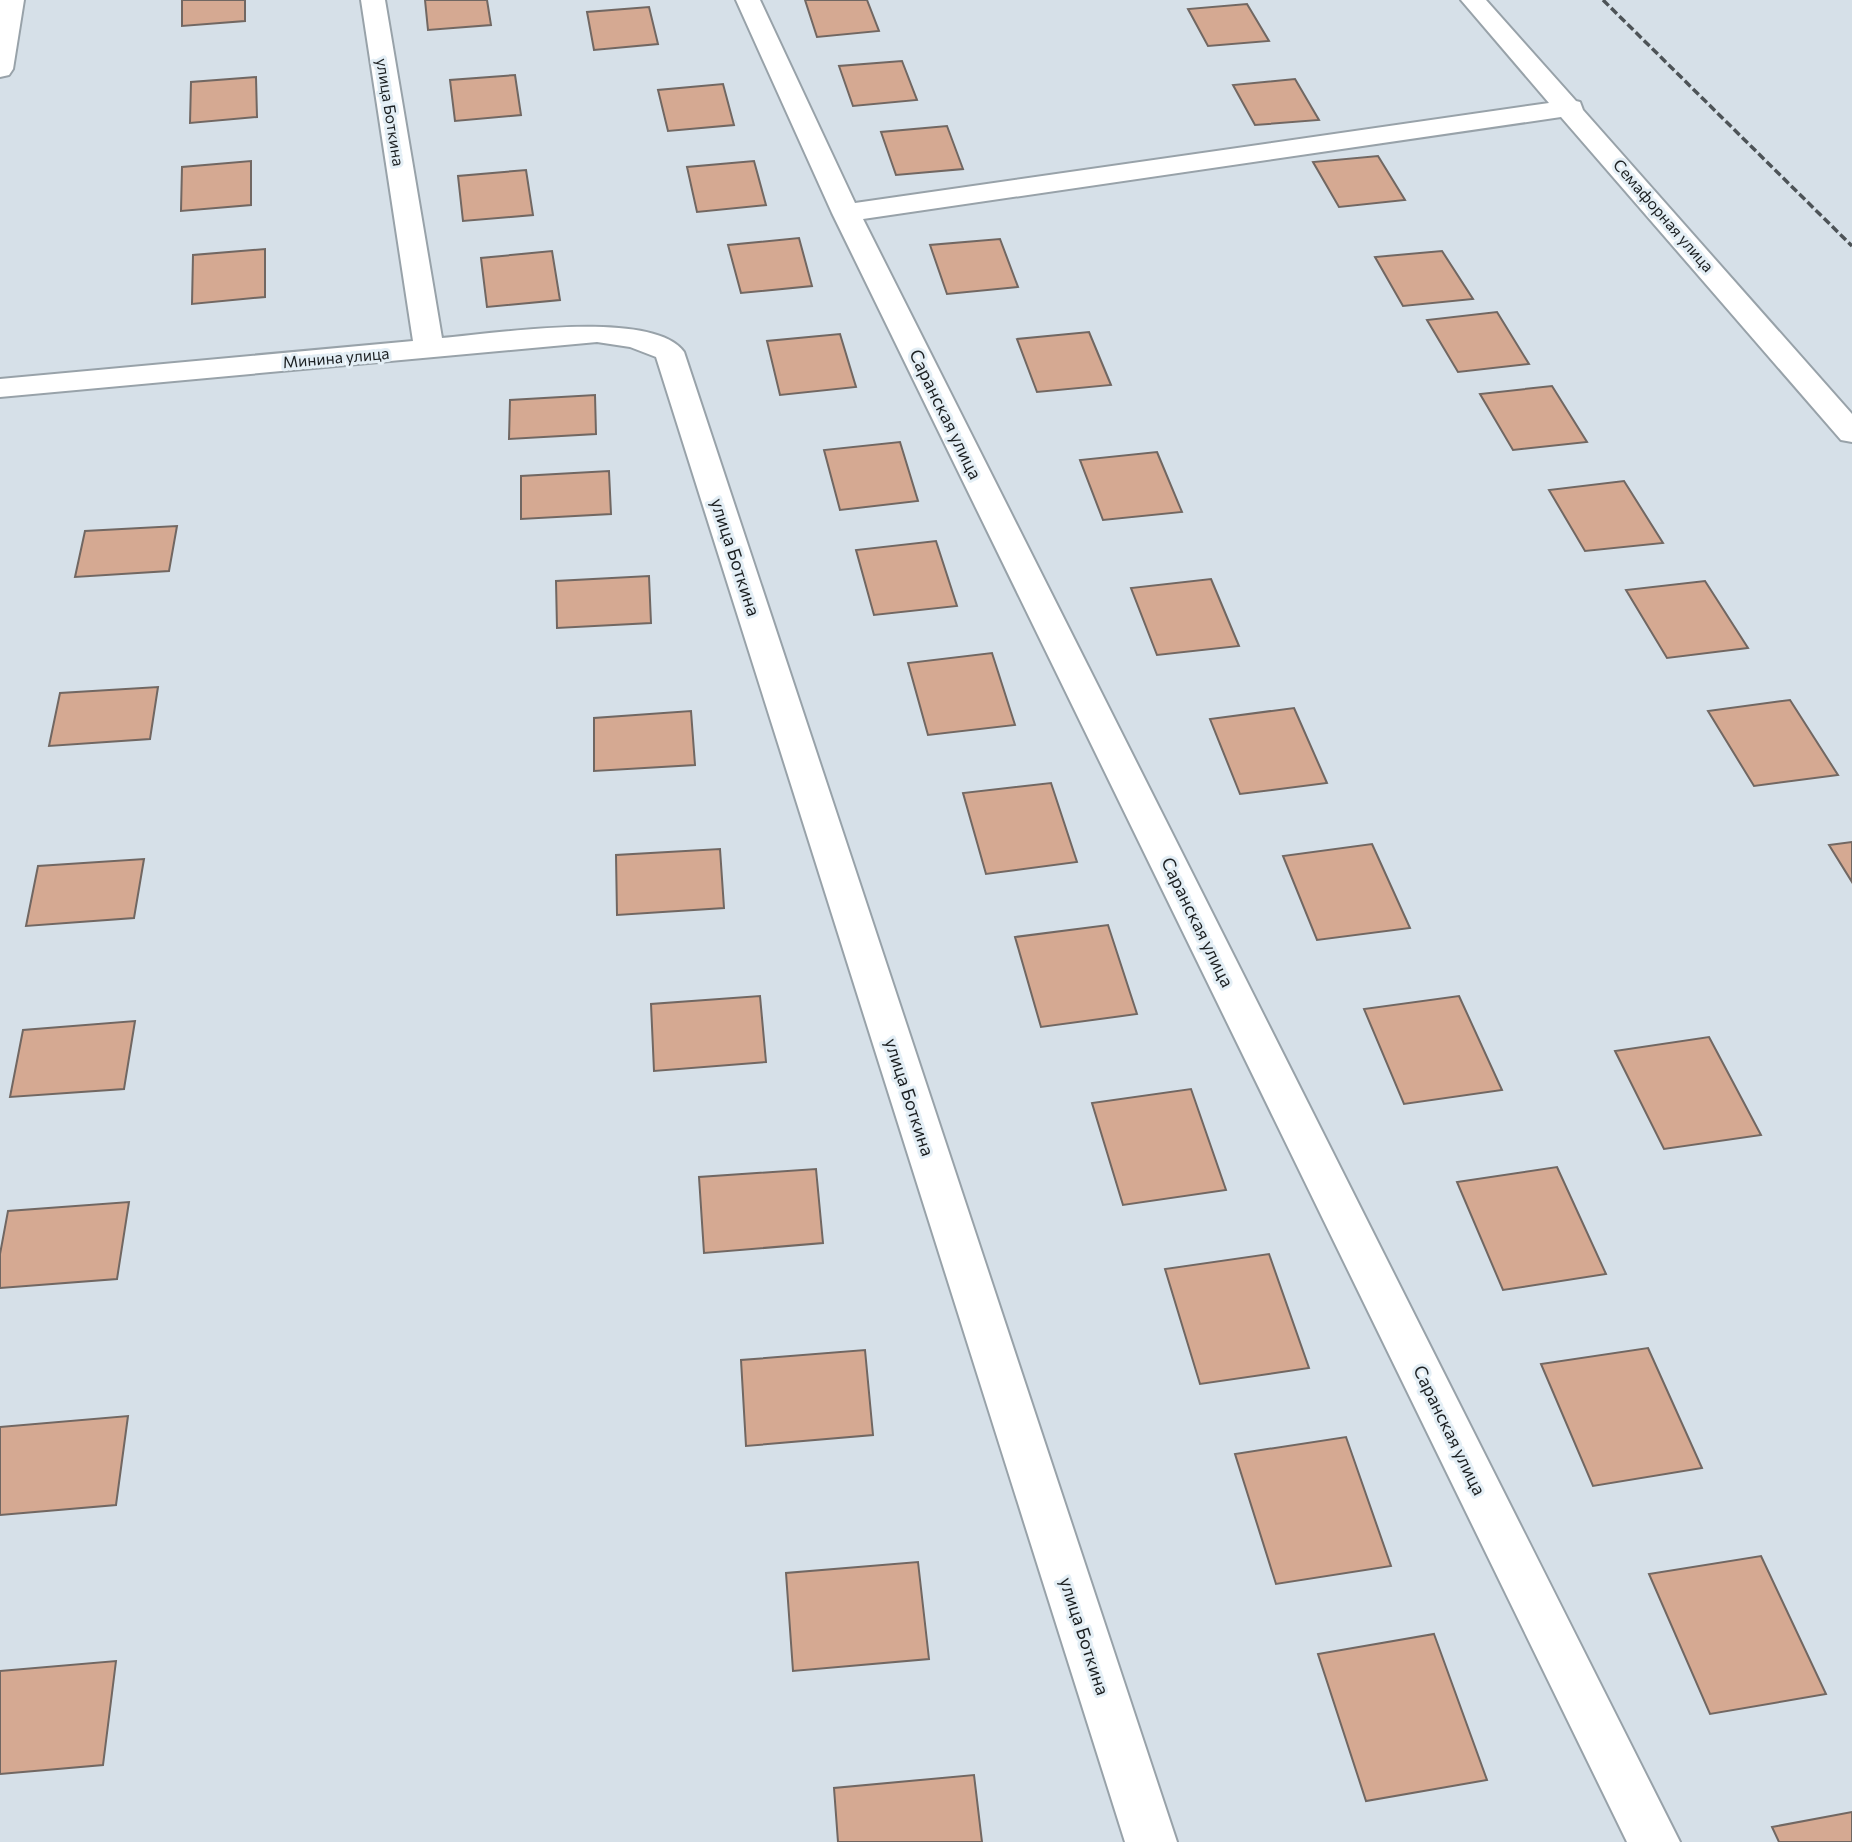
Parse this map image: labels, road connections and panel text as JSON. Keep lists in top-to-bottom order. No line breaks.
{"streets":{"street":["улица Боткина","Семафорная улица","Минина улица","Саранская улица"]},"crossings":[["улица Боткина","Минина улица"]]}
